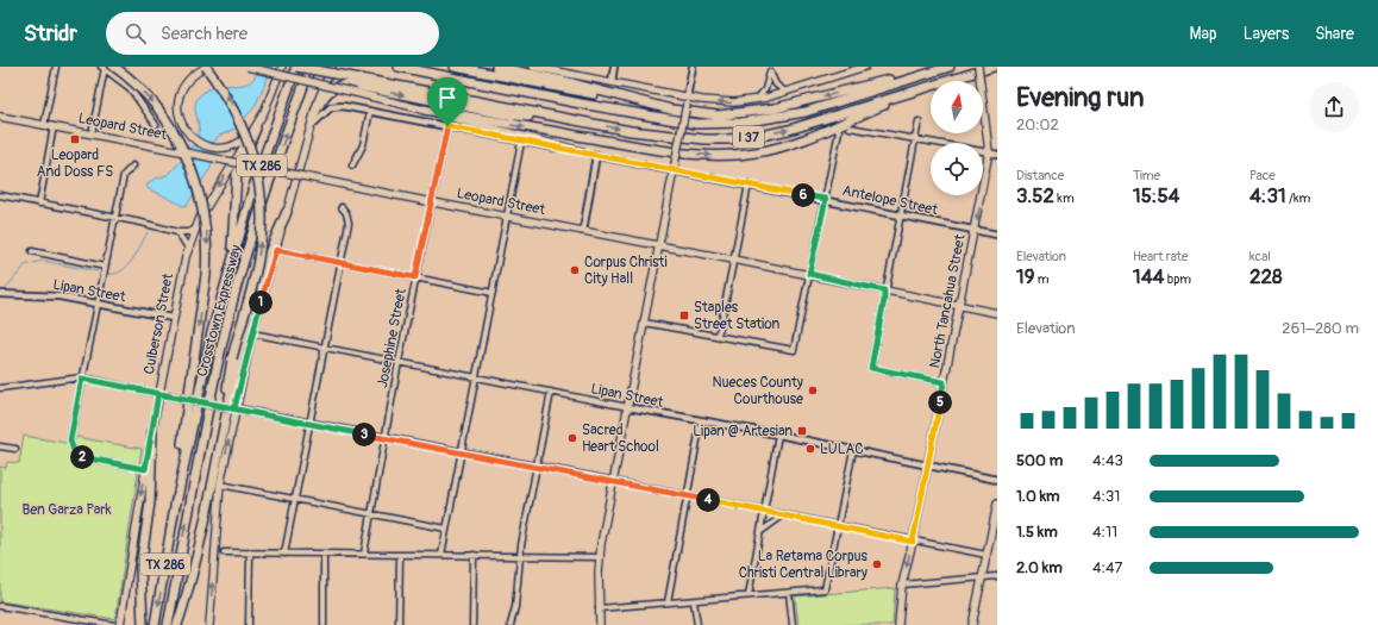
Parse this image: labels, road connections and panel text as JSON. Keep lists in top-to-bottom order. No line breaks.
{"streets":{"highway":["I 37","TX 286","Crosstown Expressway"],"main road":["Leopard Street","North Tancahua Street","Culberson Street"],"street":["Antelope Street","Lipan Street","Josephine Street"]},"crossings":[["Leopard Street","North Tancahua Street"],["Leopard Street","Josephine Street"],["I 37","Crosstown Expressway"],["TX 286","Crosstown Expressway"],["Antelope Street","North Tancahua Street"],["Antelope Street","Josephine Street"],["Lipan Street","North Tancahua Street"],["Lipan Street","Culberson Street"],["Lipan Street","Josephine Street"]],"one_way":["Culberson Street"],"parks":["Ben Garza Park"],"places":{"transit":["Leopard And Doss FS","Staples Street Station","Lipan @ Artesian"],"other":["Corpus Christi City Hall","Nueces County Courthouse","Sacred Heart School","LULAC","La Retama Corpus Christi Central Library"]},"north":"top","page":{"header":"Stridr","search":"Search here","nav":["Map","Layers","Share"],"heading":["Evening run","20:02"],"stats":[["Distance","3.52 km"],["Time","15:54"],["Pace","4:31 /km"],["Elevation","19 m"],["Heart rate","144 bpm"],["kcal","228"]],"pins":["6","1","5","3","2","4"],"chart":["Elevation","261–280 m"],"list":[{"name":"500 m","note":"4:43"},{"name":"1.0 km","note":"4:31"},{"name":"1.5 km","note":"4:11"},{"name":"2.0 km","note":"4:47"}]}}
